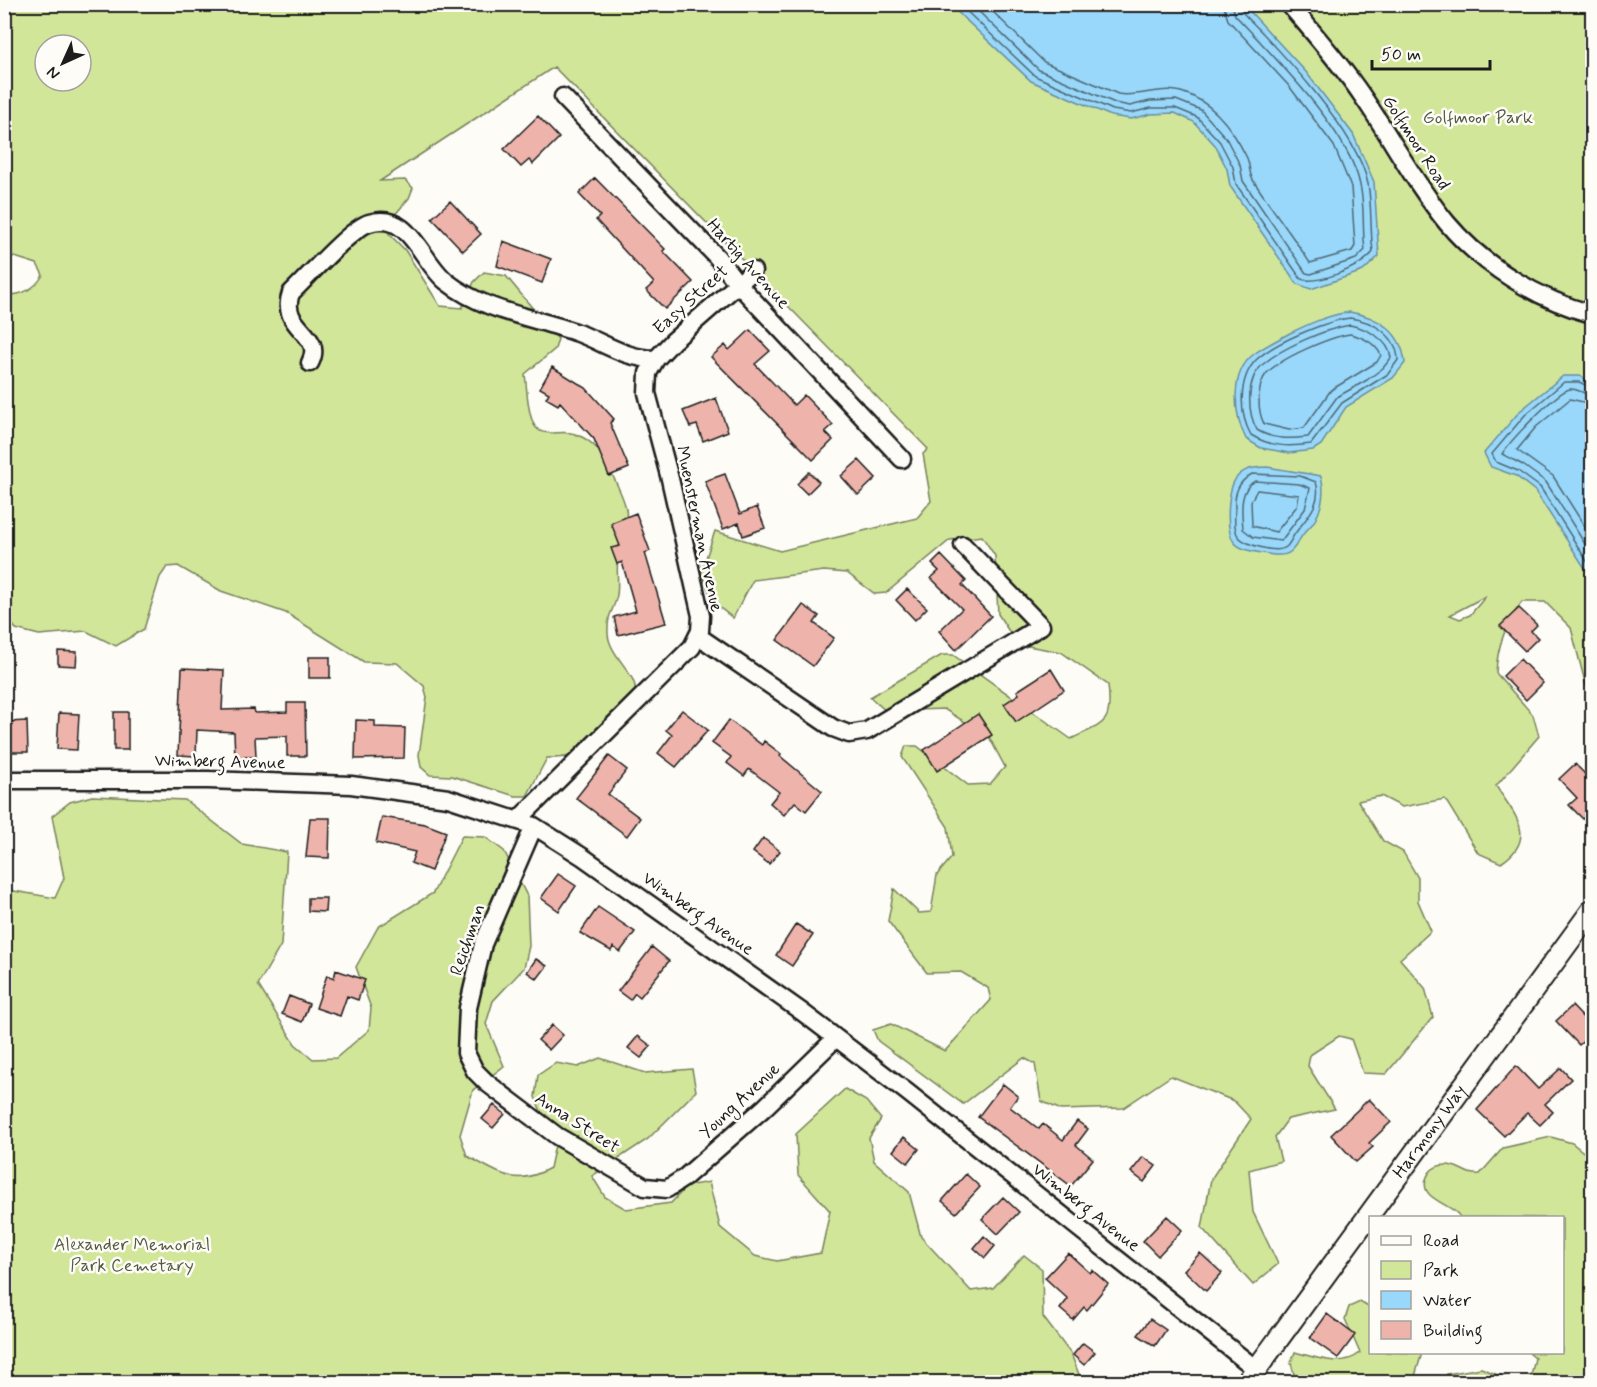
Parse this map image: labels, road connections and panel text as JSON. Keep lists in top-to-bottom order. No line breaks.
{"streets":{"street":["Golfmoor Road","Hartig Avenue","Easy Street","Muensterman Avenue","Wimberg Avenue","Reichman","Young Avenue","Anna Street","Harmony Way"]},"crossings":[["Hartig Avenue","Easy Street"],["Easy Street","Muensterman Avenue"],["Muensterman Avenue","Reichman"],["Wimberg Avenue","Reichman"],["Wimberg Avenue","Young Avenue"],["Wimberg Avenue","Harmony Way"],["Reichman","Anna Street"],["Young Avenue","Anna Street"]],"parks":["Golfmoor Park","Alexander Memorial Park Cemetary"],"legend":["Road","Park","Water","Building"],"scale_bar":"50 m","north":"bottom left"}
